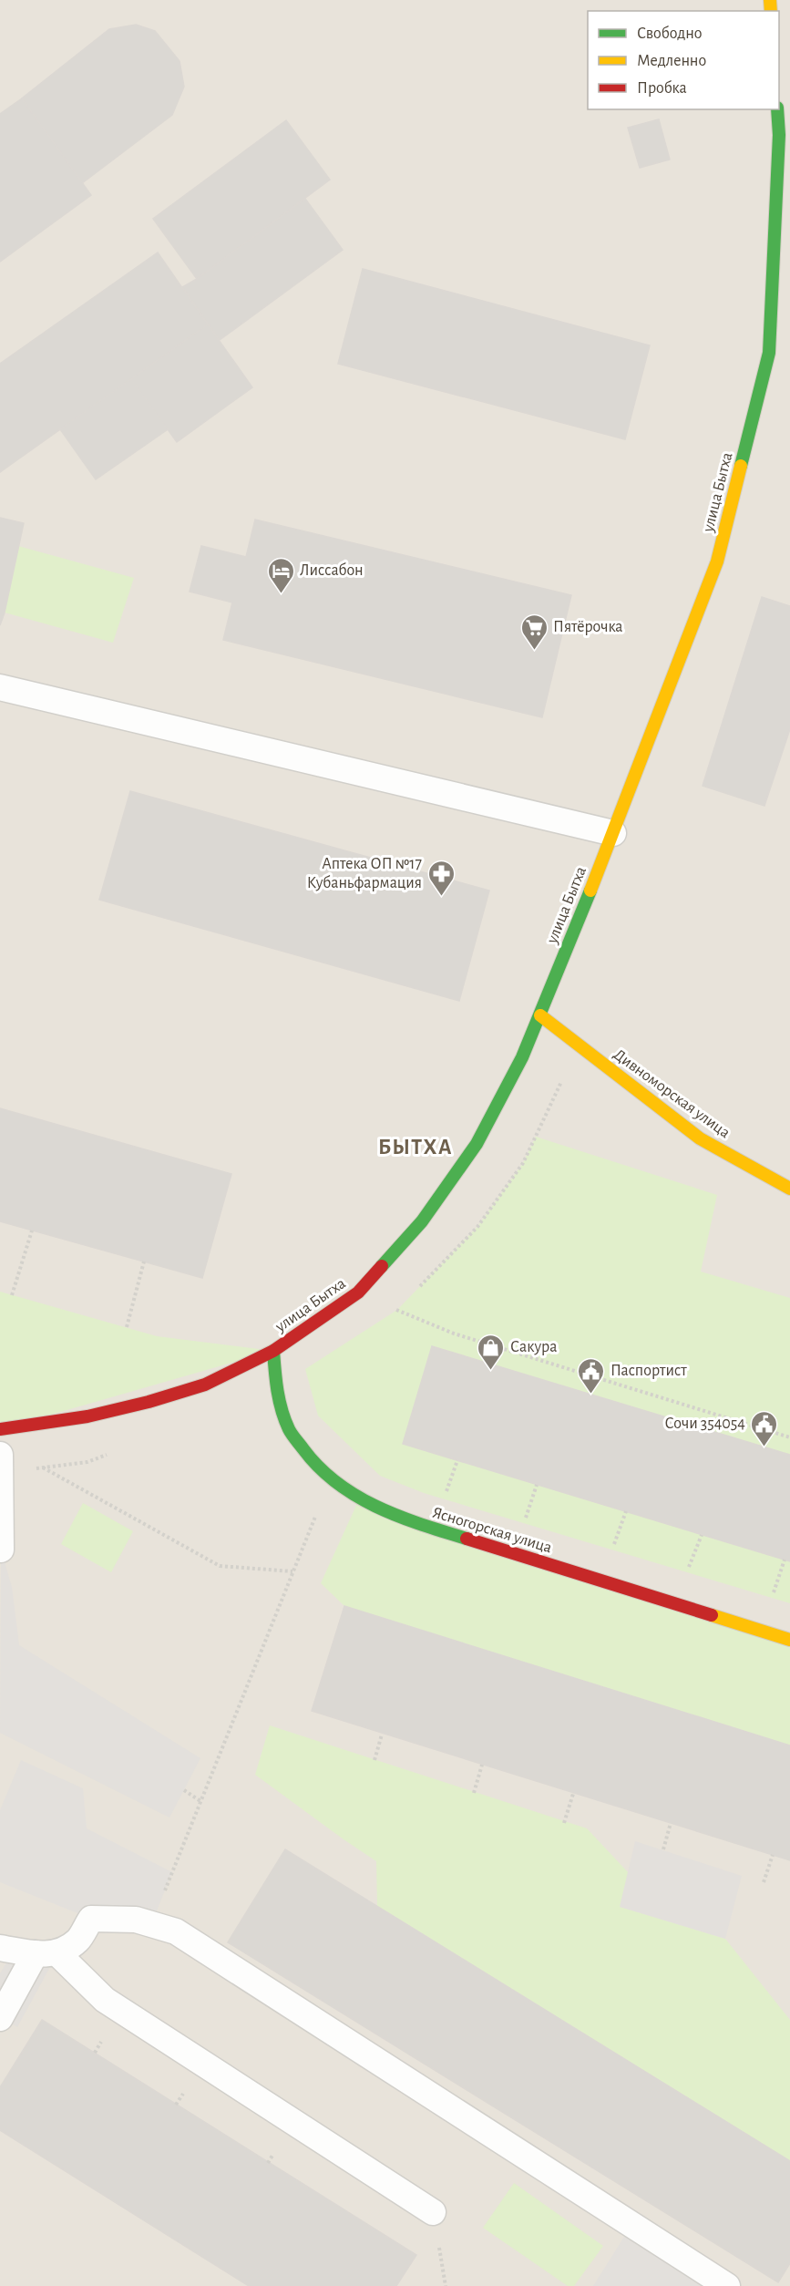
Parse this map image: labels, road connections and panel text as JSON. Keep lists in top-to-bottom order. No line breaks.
{"streets":{"street":["улица Бытха","Дивноморская улица","Ясногорская улица"]},"crossings":[["улица Бытха","Дивноморская улица"],["улица Бытха","Ясногорская улица"]],"districts":["БЫТХА"],"places":{"hotel":["Лиссабон"],"supermarket":["Пятёрочка"],"pharmacy":["Аптека ОП №17 Кубаньфармация"],"shop":["Сакура"],"public building":["Паспортист","Сочи 354054"]},"legend":["Свободно","Медленно","Пробка"]}
